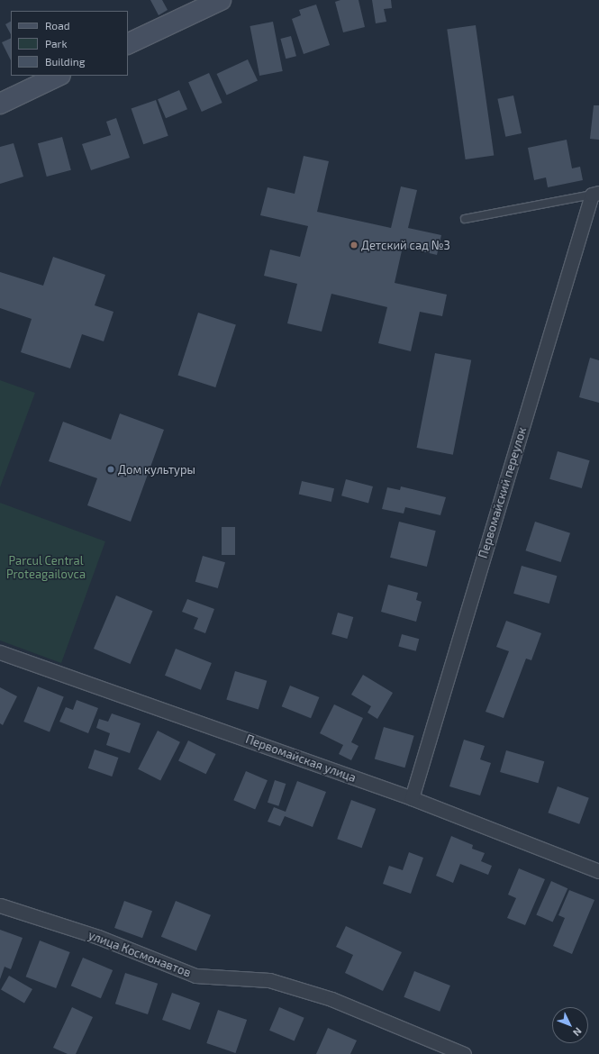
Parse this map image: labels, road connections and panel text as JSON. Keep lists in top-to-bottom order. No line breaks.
{"streets":{"street":["Первомайский переулок","Первомайская улица","улица Космонавтов"]},"crossings":[["Первомайский переулок","Первомайская улица"]],"parks":["Parcul Central Proteagailovca"],"places":["Детский сад №3","Дом культуры"],"legend":["Road","Park","Building"],"north":"bottom right"}
